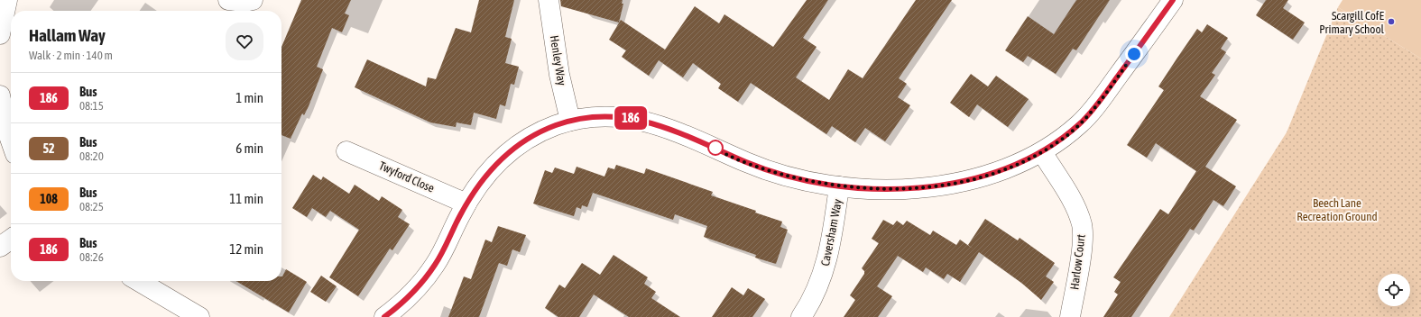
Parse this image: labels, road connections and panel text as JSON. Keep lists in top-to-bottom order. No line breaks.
{"streets":{"street":["Henley Way","Twyford Close","Caversham Way","Harlow Court"]},"parks":["Beech Lane Recreation Ground"],"places":["Scargill CofE Primary School"],"lines":["bus line 186"],"page":{"on_map":"186","heading":["Hallam Way","Walk · 2 min · 140 m"],"list":[{"mark":"186","name":"Bus","note":"08:15","value":"1 min"},{"mark":"52","name":"Bus","note":"08:20","value":"6 min"},{"mark":"108","name":"Bus","note":"08:25","value":"11 min"},{"mark":"186","name":"Bus","note":"08:26","value":"12 min"}]}}
